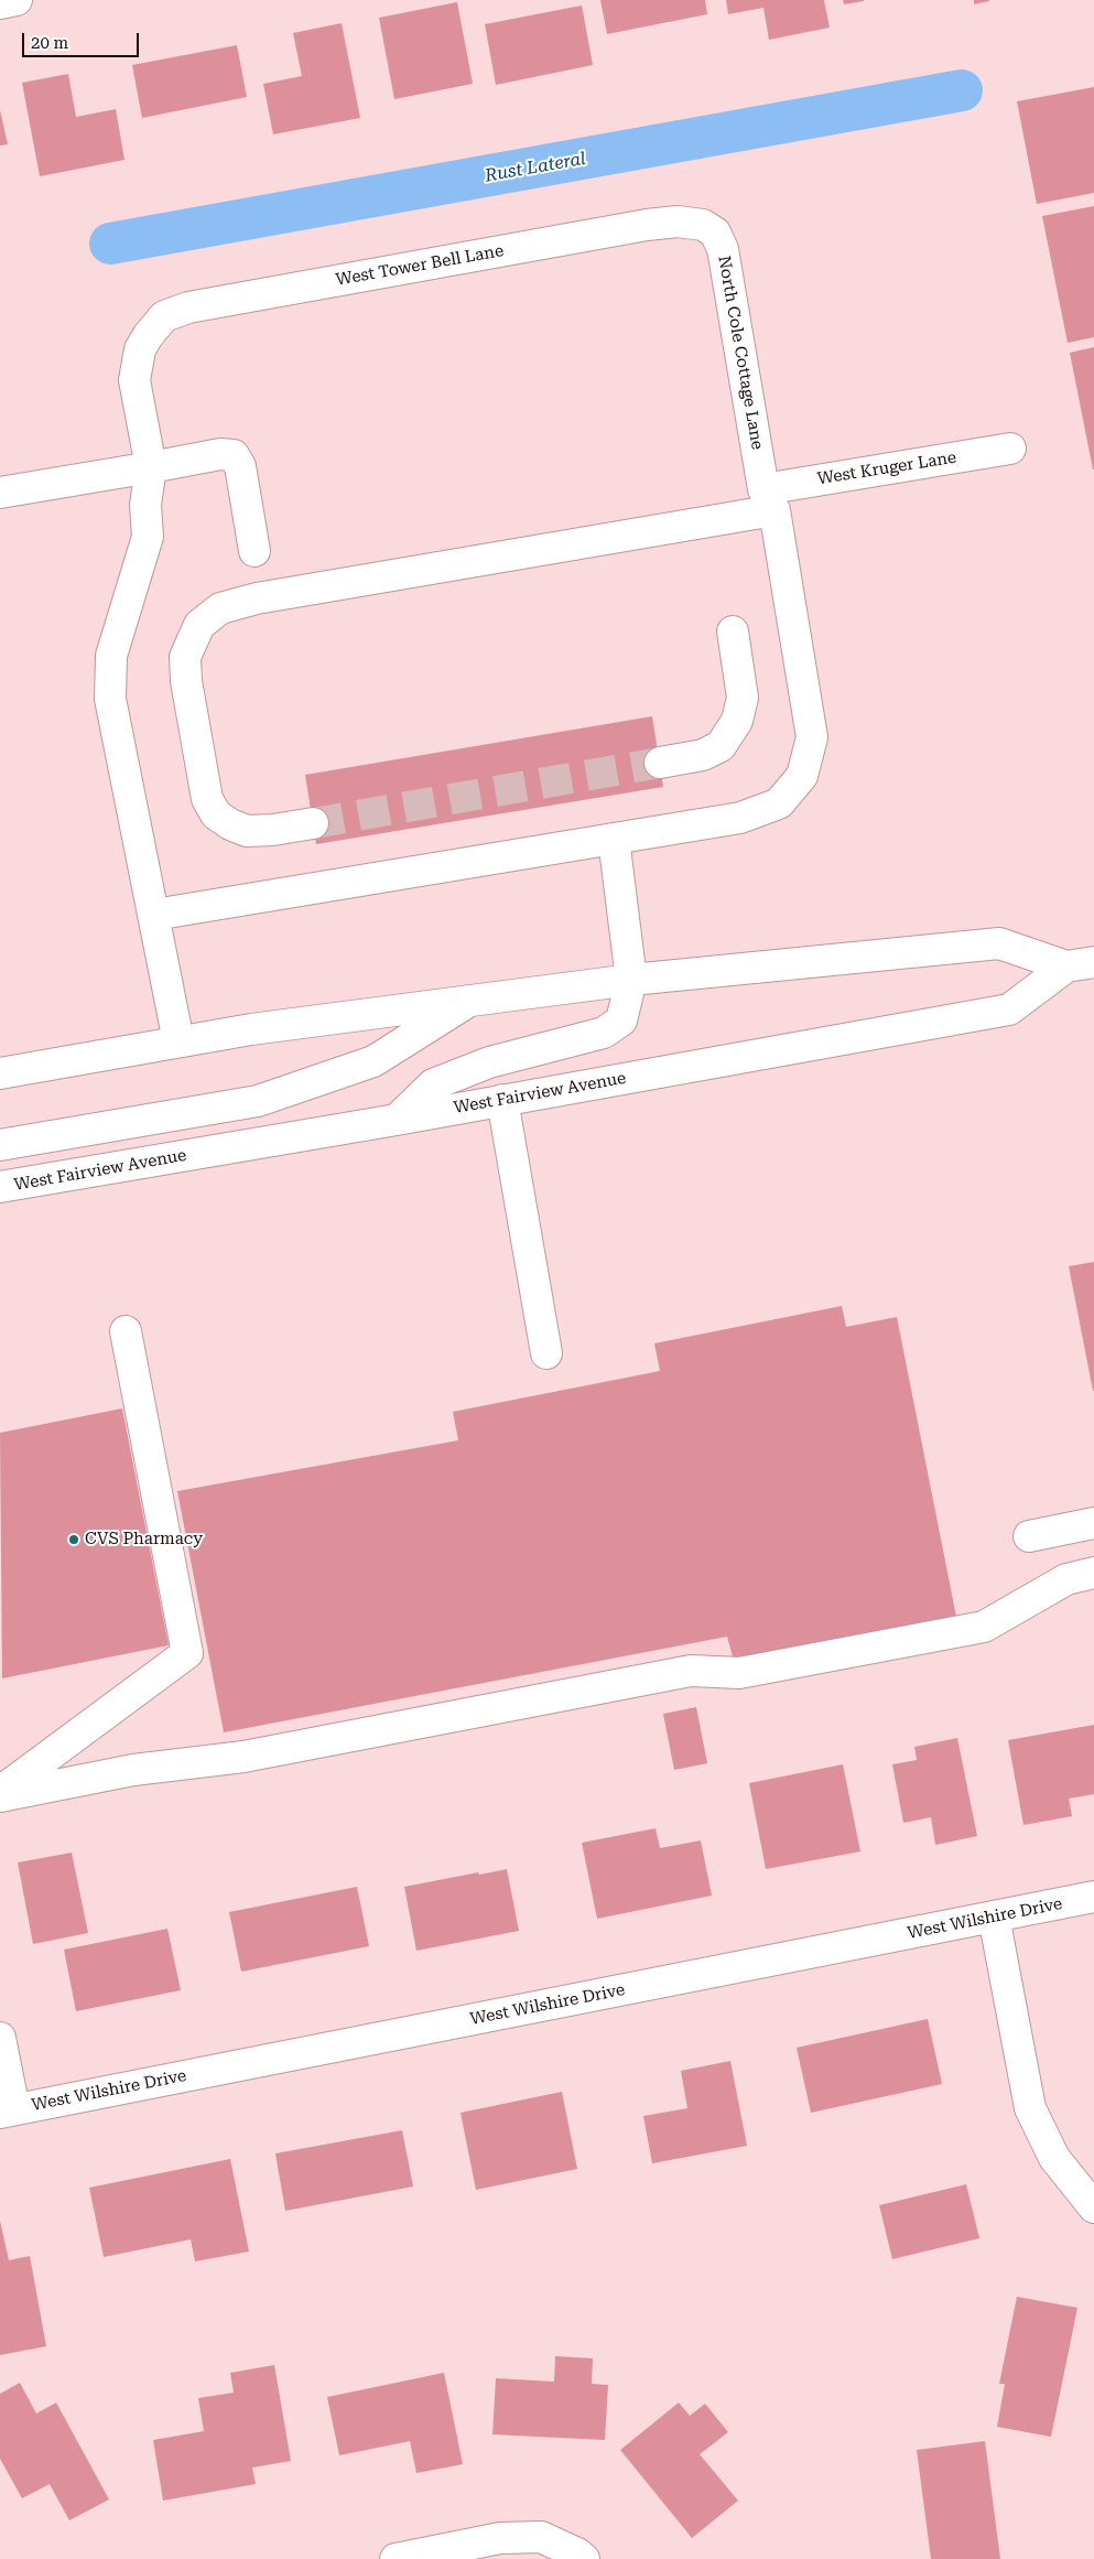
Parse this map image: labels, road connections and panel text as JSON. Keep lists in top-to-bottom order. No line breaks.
{"streets":{"street":["West Tower Bell Lane","North Cole Cottage Lane","West Kruger Lane","West Fairview Avenue","West Wilshire Drive"]},"crossings":[["West Tower Bell Lane","North Cole Cottage Lane"],["North Cole Cottage Lane","West Kruger Lane"]],"water":["Rust Lateral"],"places":["CVS Pharmacy"],"scale_bar":"20 m"}
